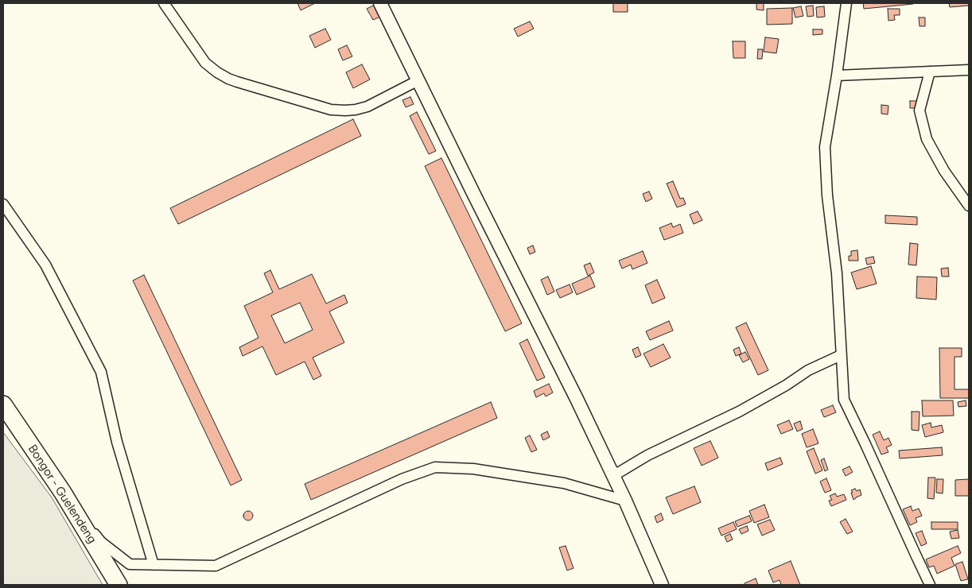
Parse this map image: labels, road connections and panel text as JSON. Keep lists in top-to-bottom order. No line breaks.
{"streets":{"highway":["Bongor - Guelendeng"]}}
